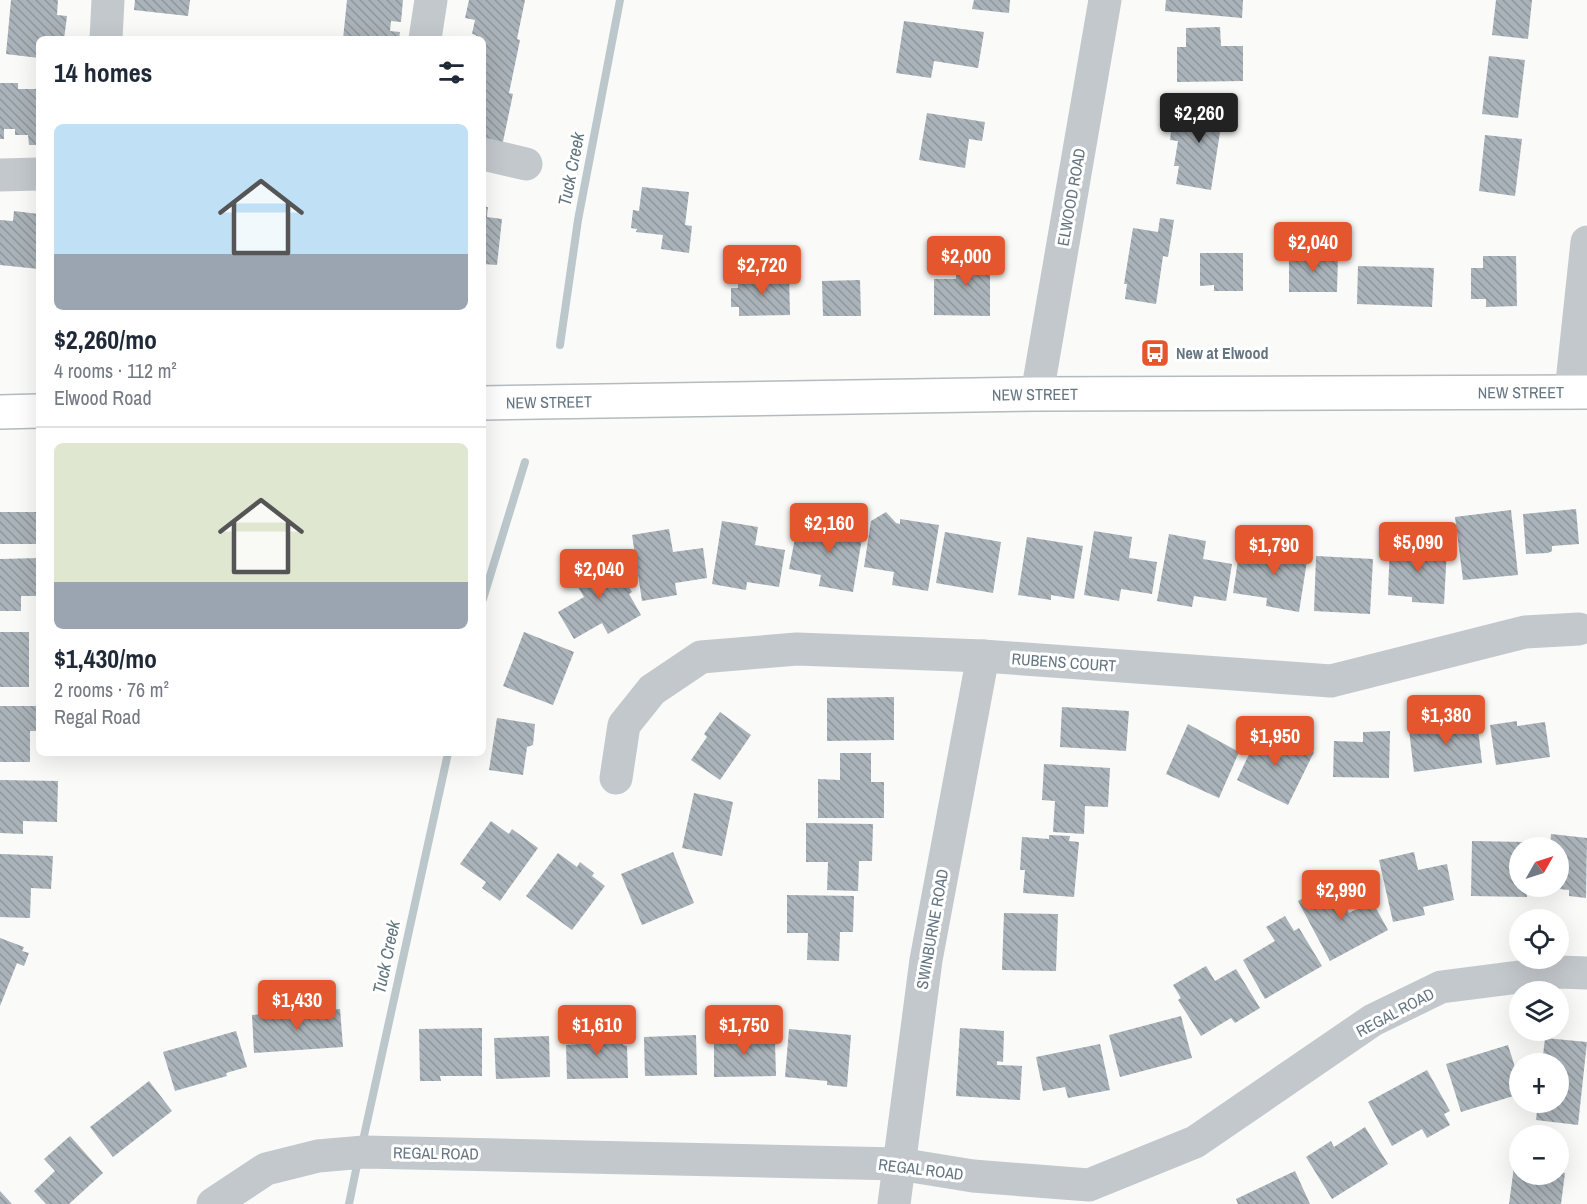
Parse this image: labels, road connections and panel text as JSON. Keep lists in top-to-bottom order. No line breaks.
{"streets":{"main road":["NEW STREET"],"street":["ELWOOD ROAD","RUBENS COURT","SWINBURNE ROAD","REGAL ROAD"]},"crossings":[["ELWOOD ROAD","NEW STREET"],["RUBENS COURT","SWINBURNE ROAD"],["SWINBURNE ROAD","REGAL ROAD"]],"water":["Tuck Creek"],"places":{"bus stop":["New at Elwood"]},"north":"top right","page":{"heading":"14 homes","price":["$2,260","$2,040","$2,000","$2,720","$2,160","$5,090","$1,790","$2,040","$1,380","$1,950","$2,990","$1,430","$1,610","$1,750"],"list":[{"name":"$2,260/mo","note":"4 rooms · 112 m² · Elwood Road"},{"name":"$1,430/mo","note":"2 rooms · 76 m² · Regal Road"}],"map_buttons":["+","−"]}}
